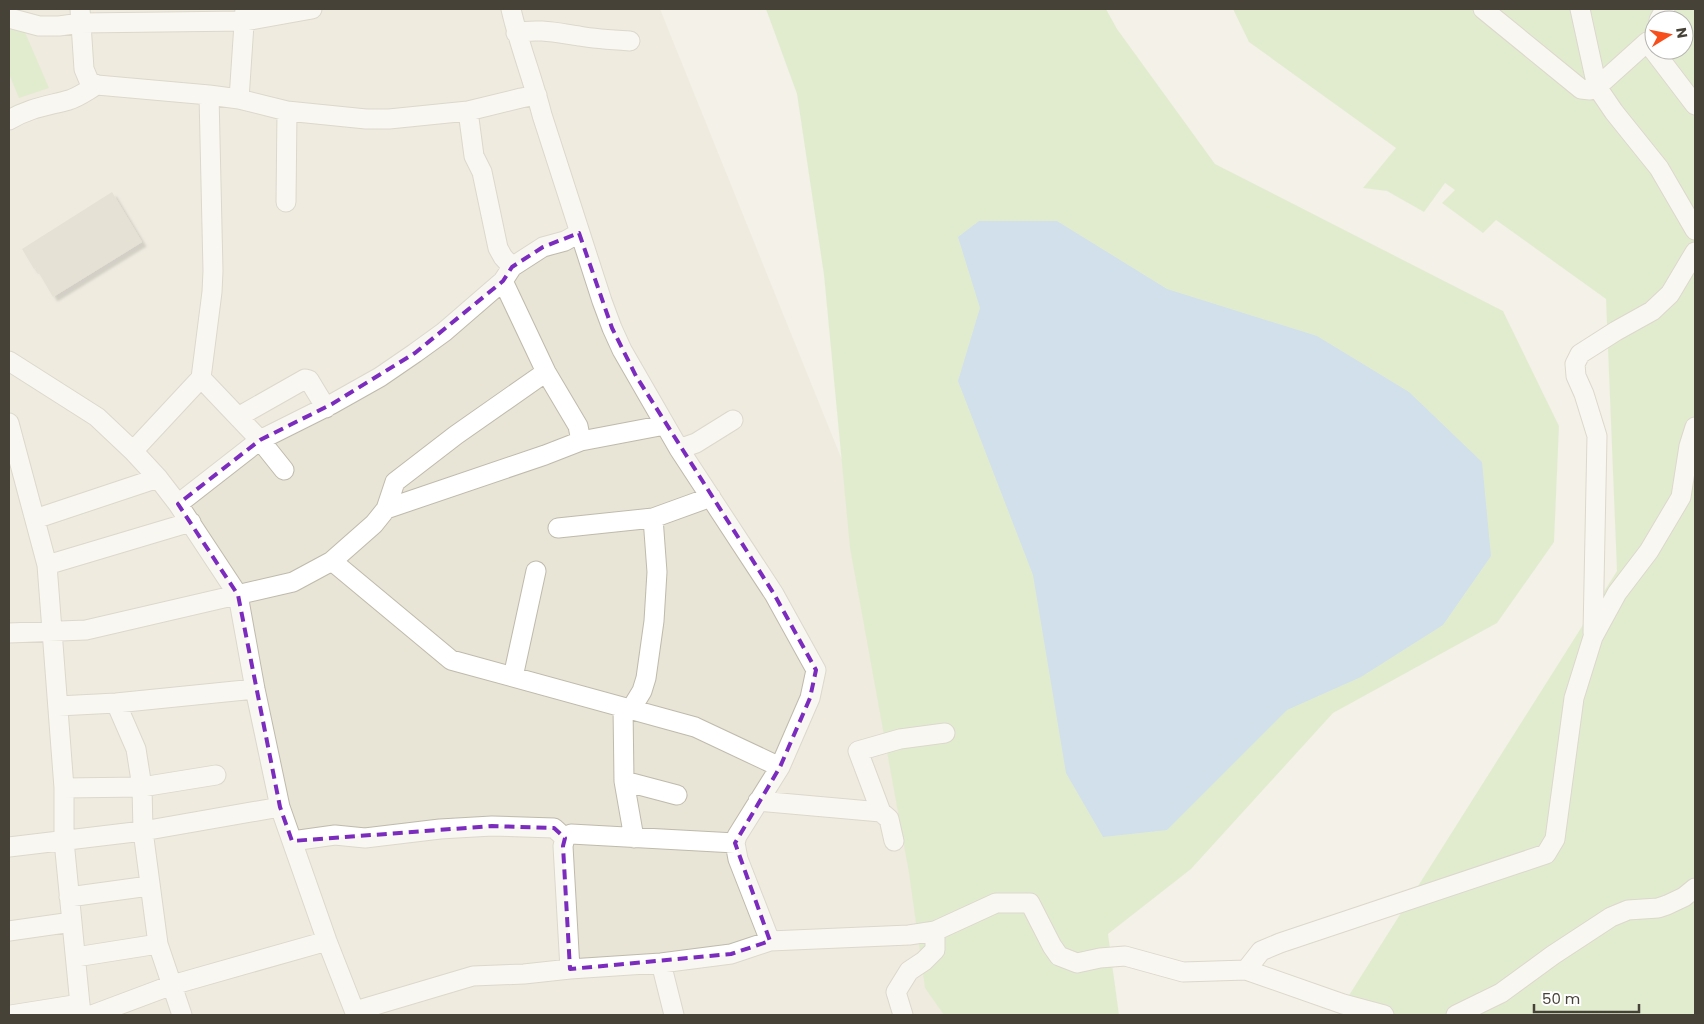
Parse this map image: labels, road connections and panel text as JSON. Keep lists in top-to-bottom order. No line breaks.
{"scale_bar":"50 m","north":"right"}
